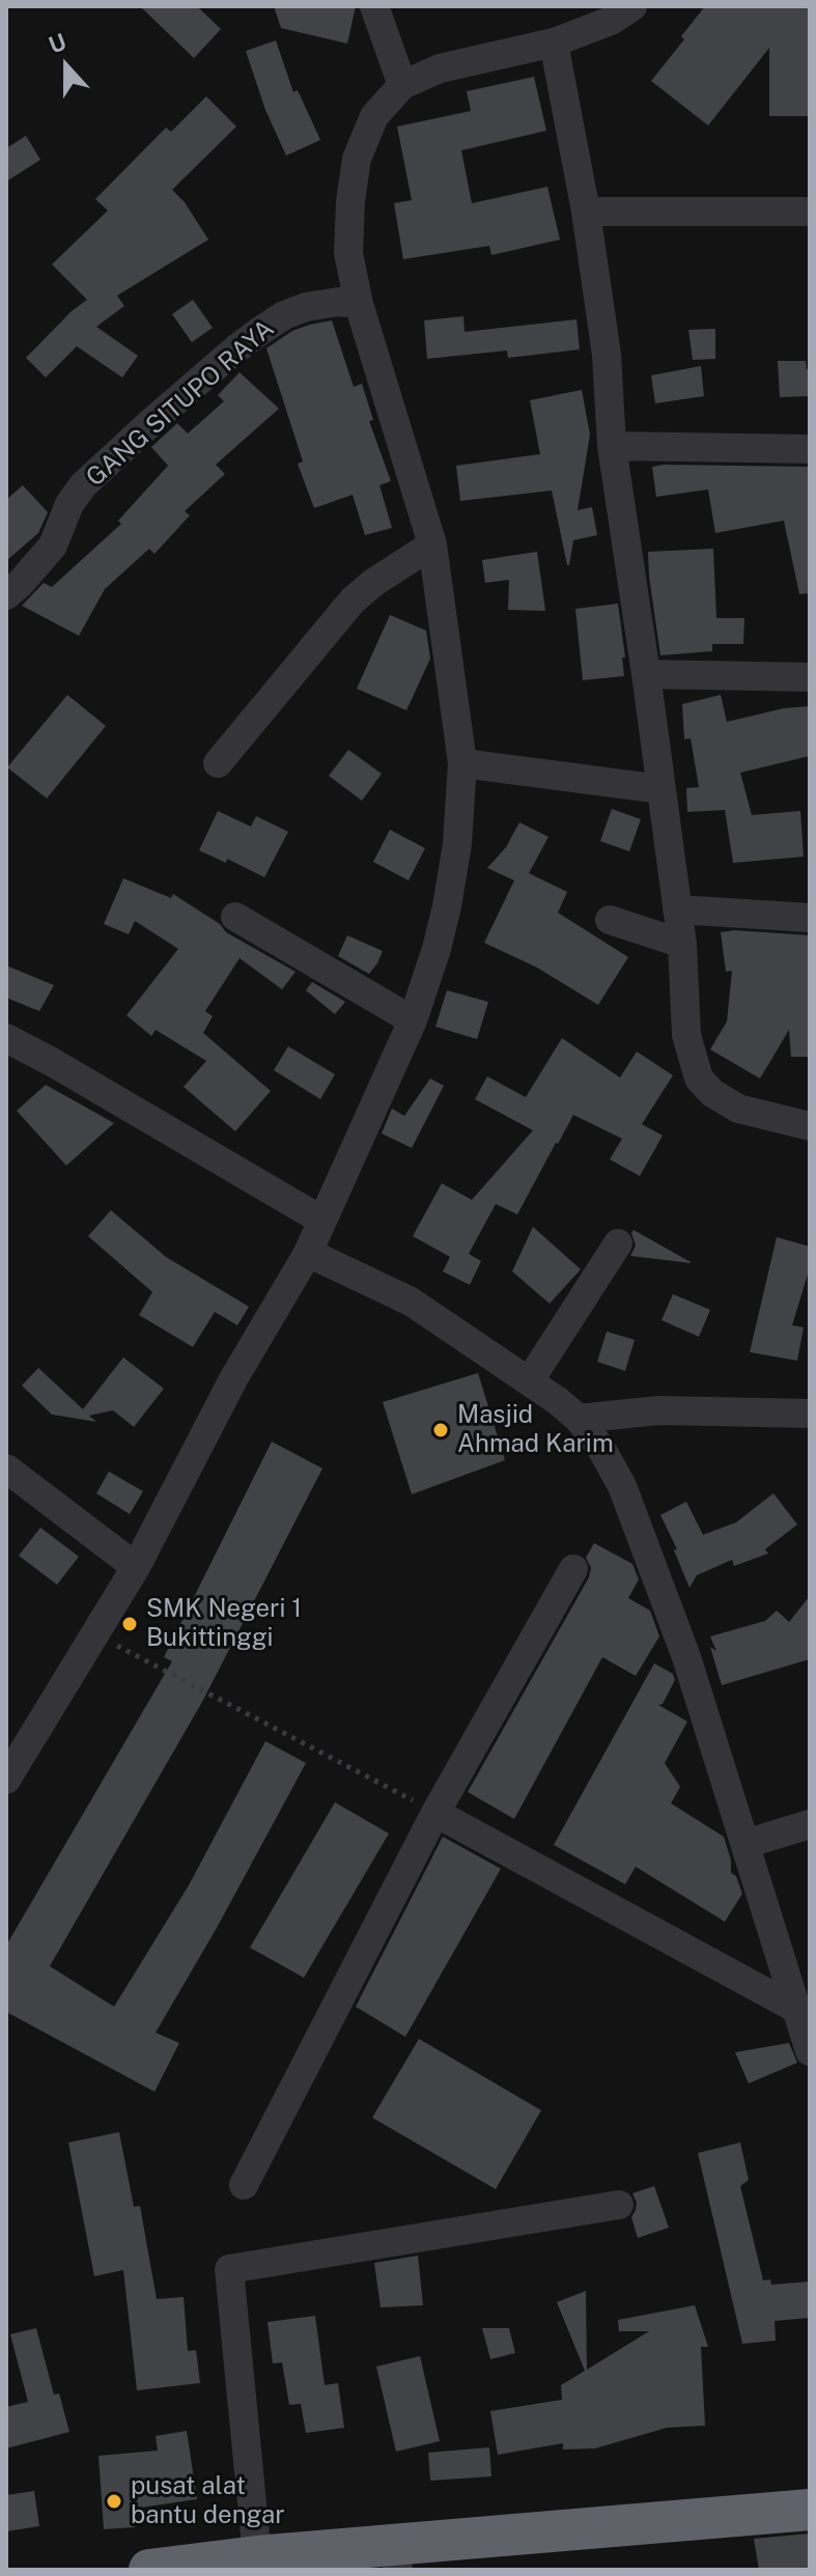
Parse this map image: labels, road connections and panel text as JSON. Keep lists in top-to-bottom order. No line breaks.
{"streets":{"street":["GANG SITUPO RAYA"]},"places":["Masjid Ahmad Karim","SMK Negeri 1 Bukittinggi","pusat alat bantu dengar"],"north":"top"}
